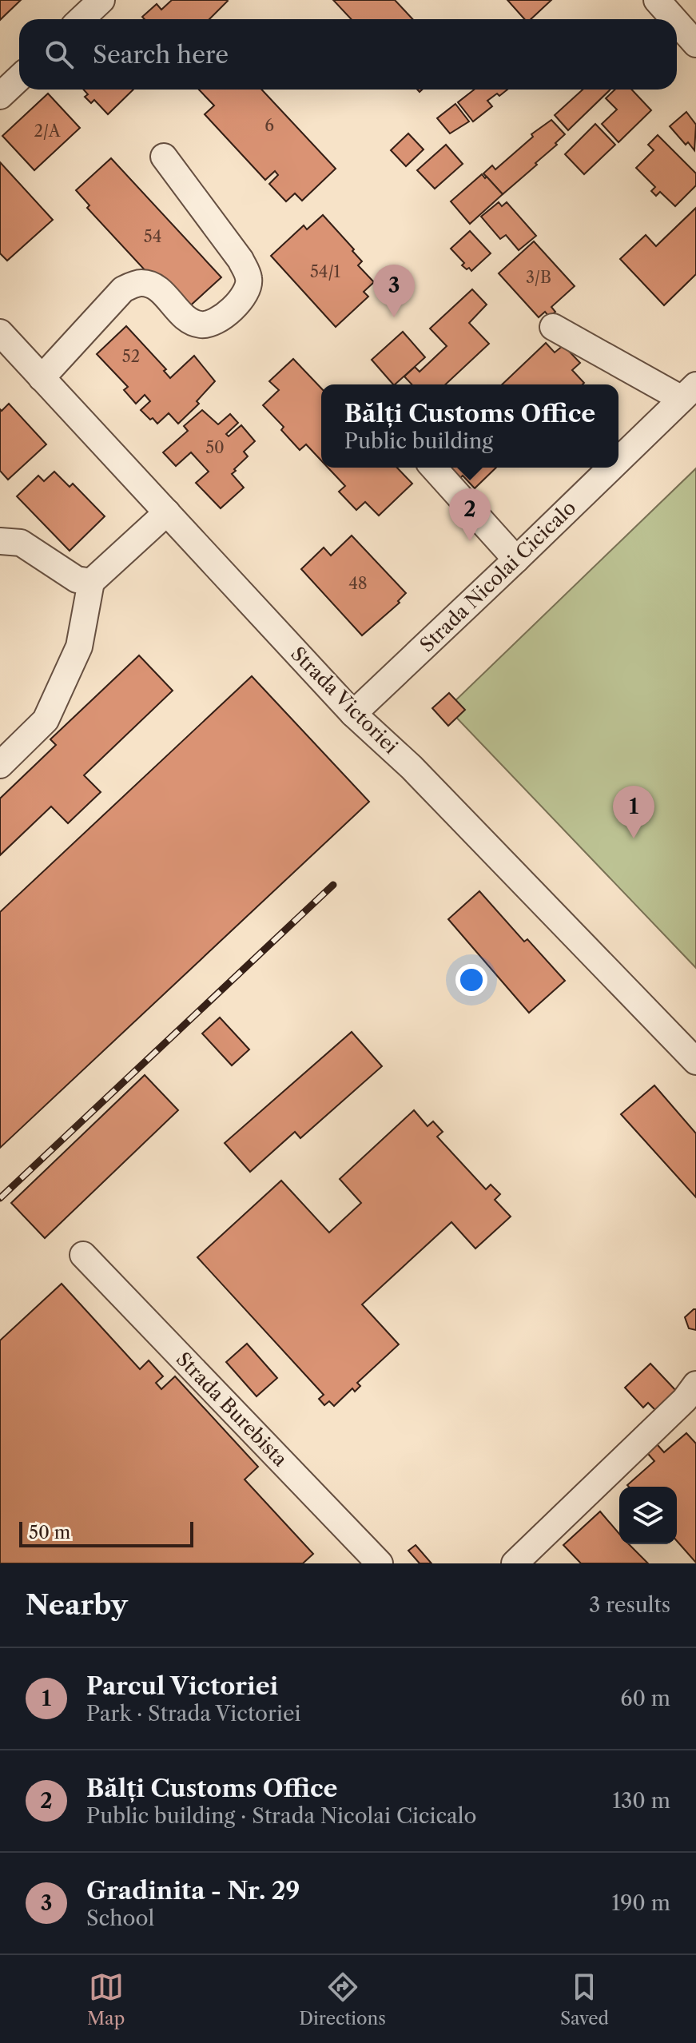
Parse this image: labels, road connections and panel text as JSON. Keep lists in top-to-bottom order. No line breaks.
{"streets":{"street":["Strada Nicolai Cicicalo","Strada Victoriei","Strada Burebista"]},"crossings":[["Strada Nicolai Cicicalo","Strada Victoriei"]],"house_numbers":["6","2/A","54","54/1","3/B","52","50","48"],"scale_bar":"50 m","page":{"search":"Search here","pins":["3","2","1"],"popup":["Bălți Customs Office","Public building"],"scale":"50 m","heading":["Nearby","3 results"],"list":[{"mark":"1","name":"Parcul Victoriei","note":"Park · Strada Victoriei","value":"60 m"},{"mark":"2","name":"Bălți Customs Office","note":"Public building · Strada Nicolai Cicicalo","value":"130 m"},{"mark":"3","name":"Gradinita - Nr. 29","note":"School","value":"190 m"}],"nav":["Map","Directions","Saved"]}}
